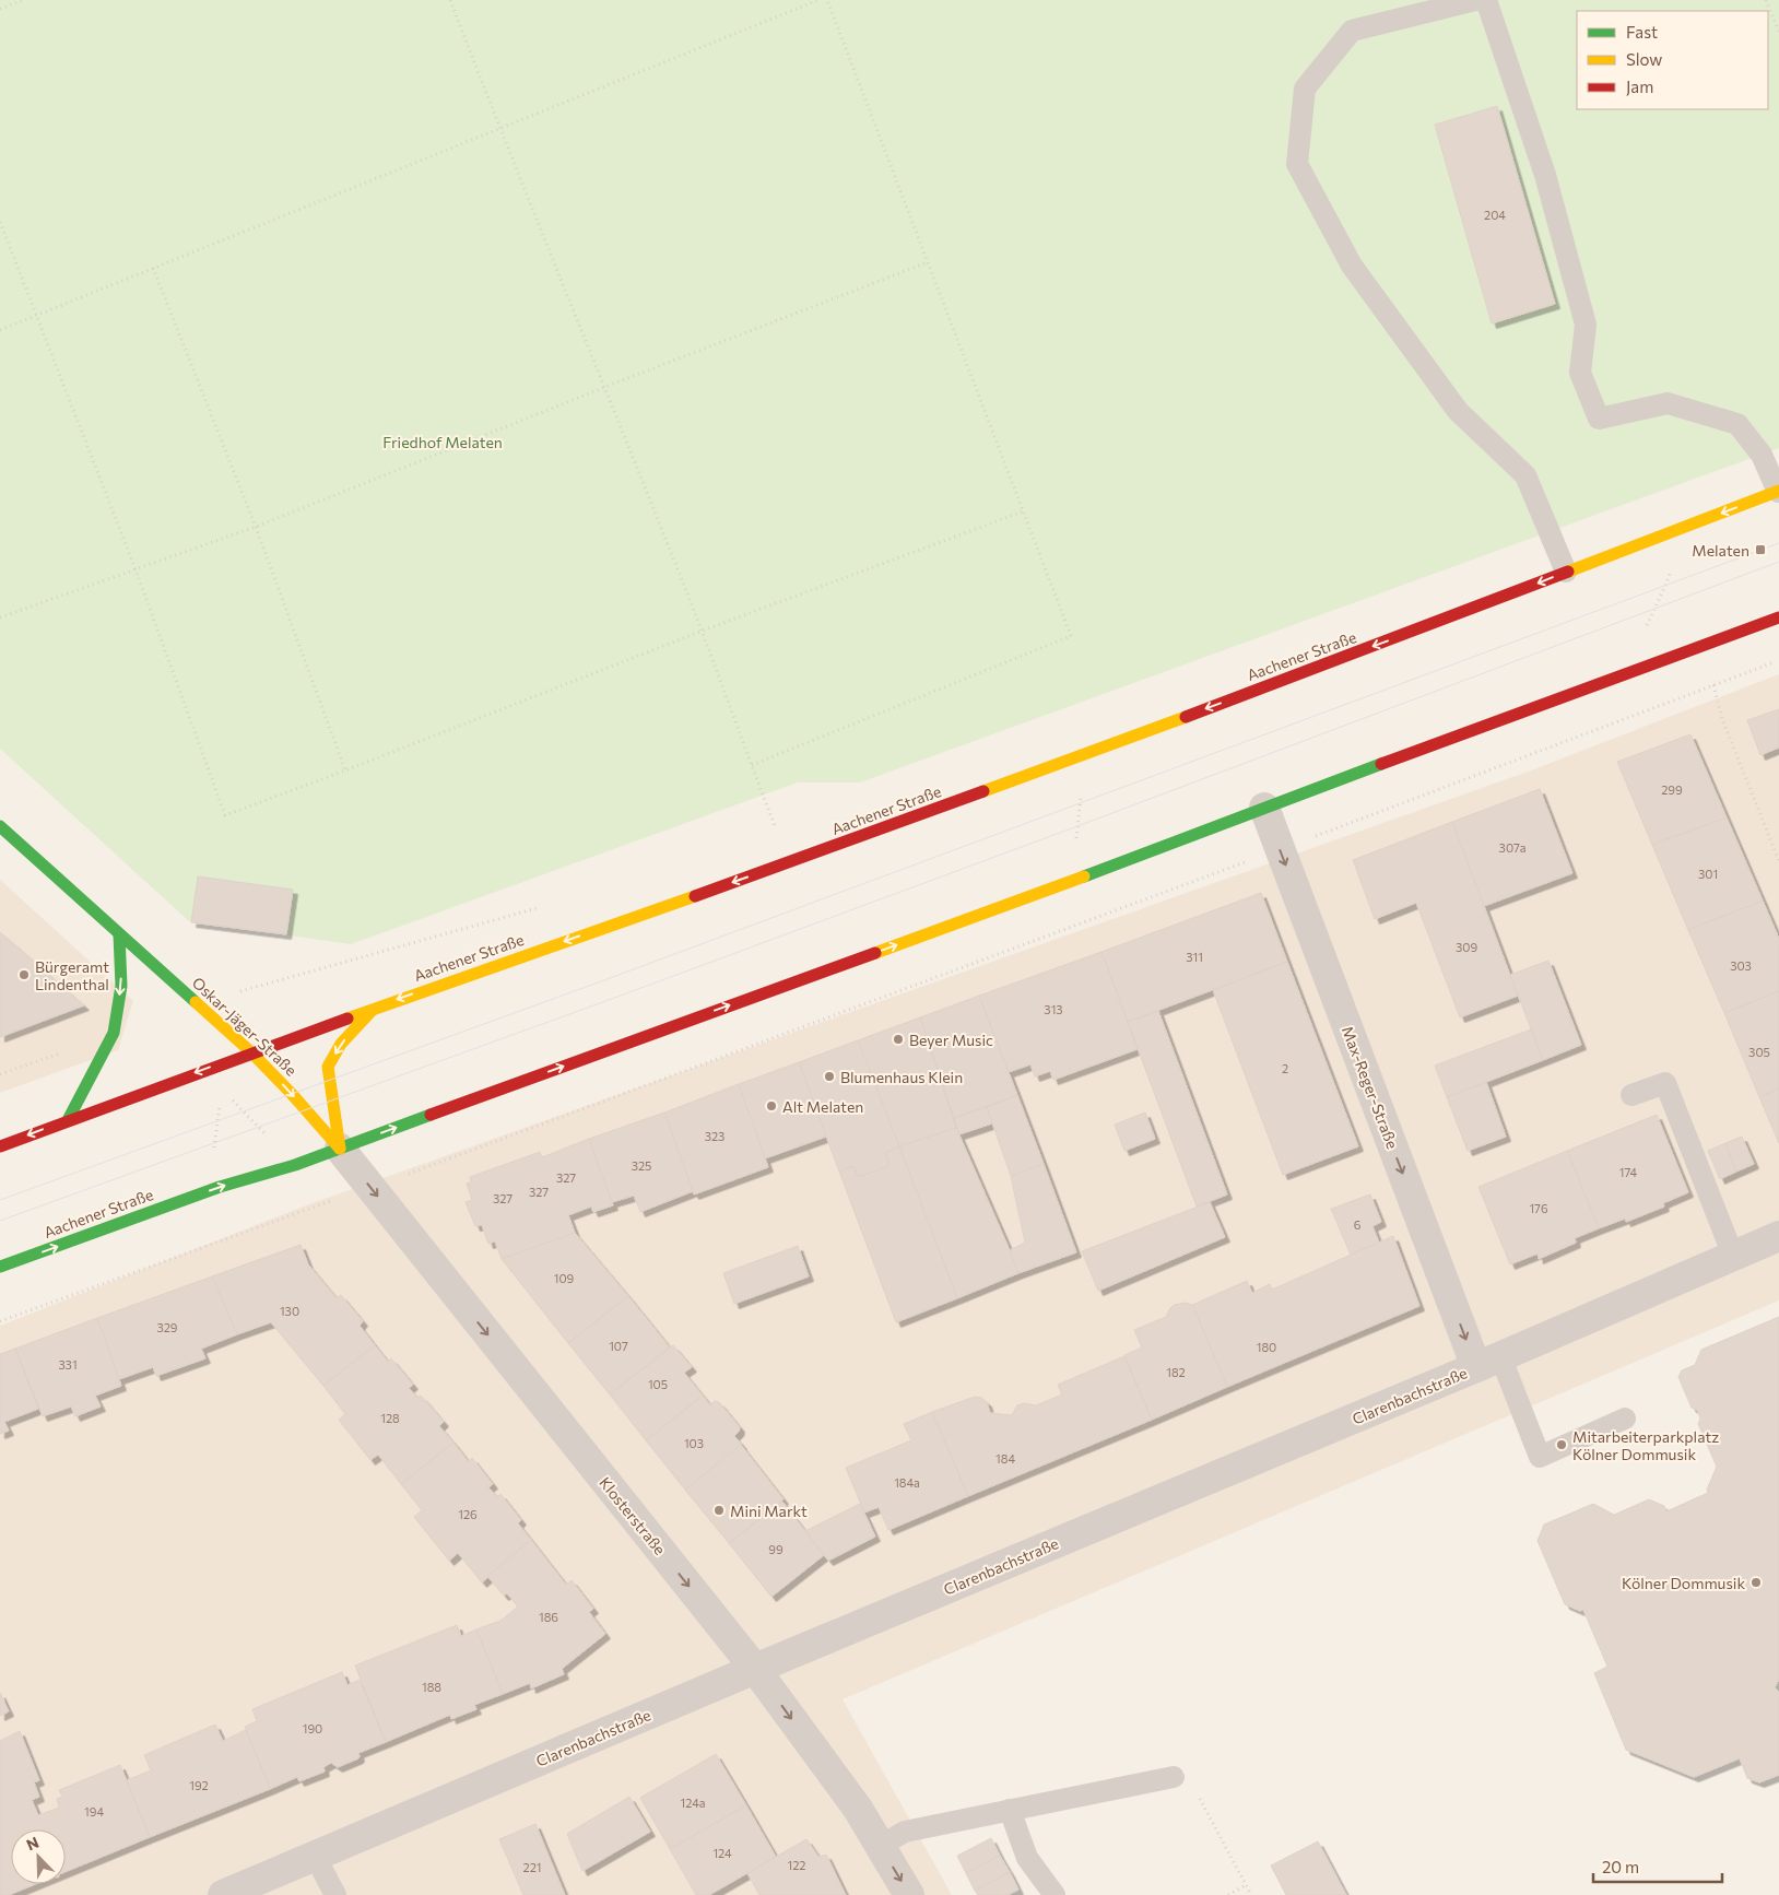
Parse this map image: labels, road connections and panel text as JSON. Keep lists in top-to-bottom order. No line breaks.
{"streets":{"main road":["Aachener Straße","Oskar-Jäger-Straße"],"street":["Max-Reger-Straße","Clarenbachstraße","Klosterstraße"]},"crossings":[["Aachener Straße","Oskar-Jäger-Straße"],["Aachener Straße","Max-Reger-Straße"],["Aachener Straße","Klosterstraße"],["Oskar-Jäger-Straße","Klosterstraße"],["Max-Reger-Straße","Clarenbachstraße"],["Clarenbachstraße","Klosterstraße"]],"one_way":["Max-Reger-Straße","Klosterstraße"],"parks":["Friedhof Melaten"],"places":{"transit":["Melaten"],"other":["Bürgeramt Lindenthal","Beyer Music","Blumenhaus Klein","Alt Melaten","Mitarbeiterparkplatz Kölner Dommusik","Mini Markt","Kölner Dommusik"]},"house_numbers":["204","299","307a","301","309","311","303","313","305","2","323","325","174","327","327","327","176","6","109","130","329","107","180","331","182","105","128","103","184","184a","126","99","186","188","190","192","124a","194","124","122","221"],"legend":["Fast","Slow","Jam"],"scale_bar":"20 m","north":"top left"}
